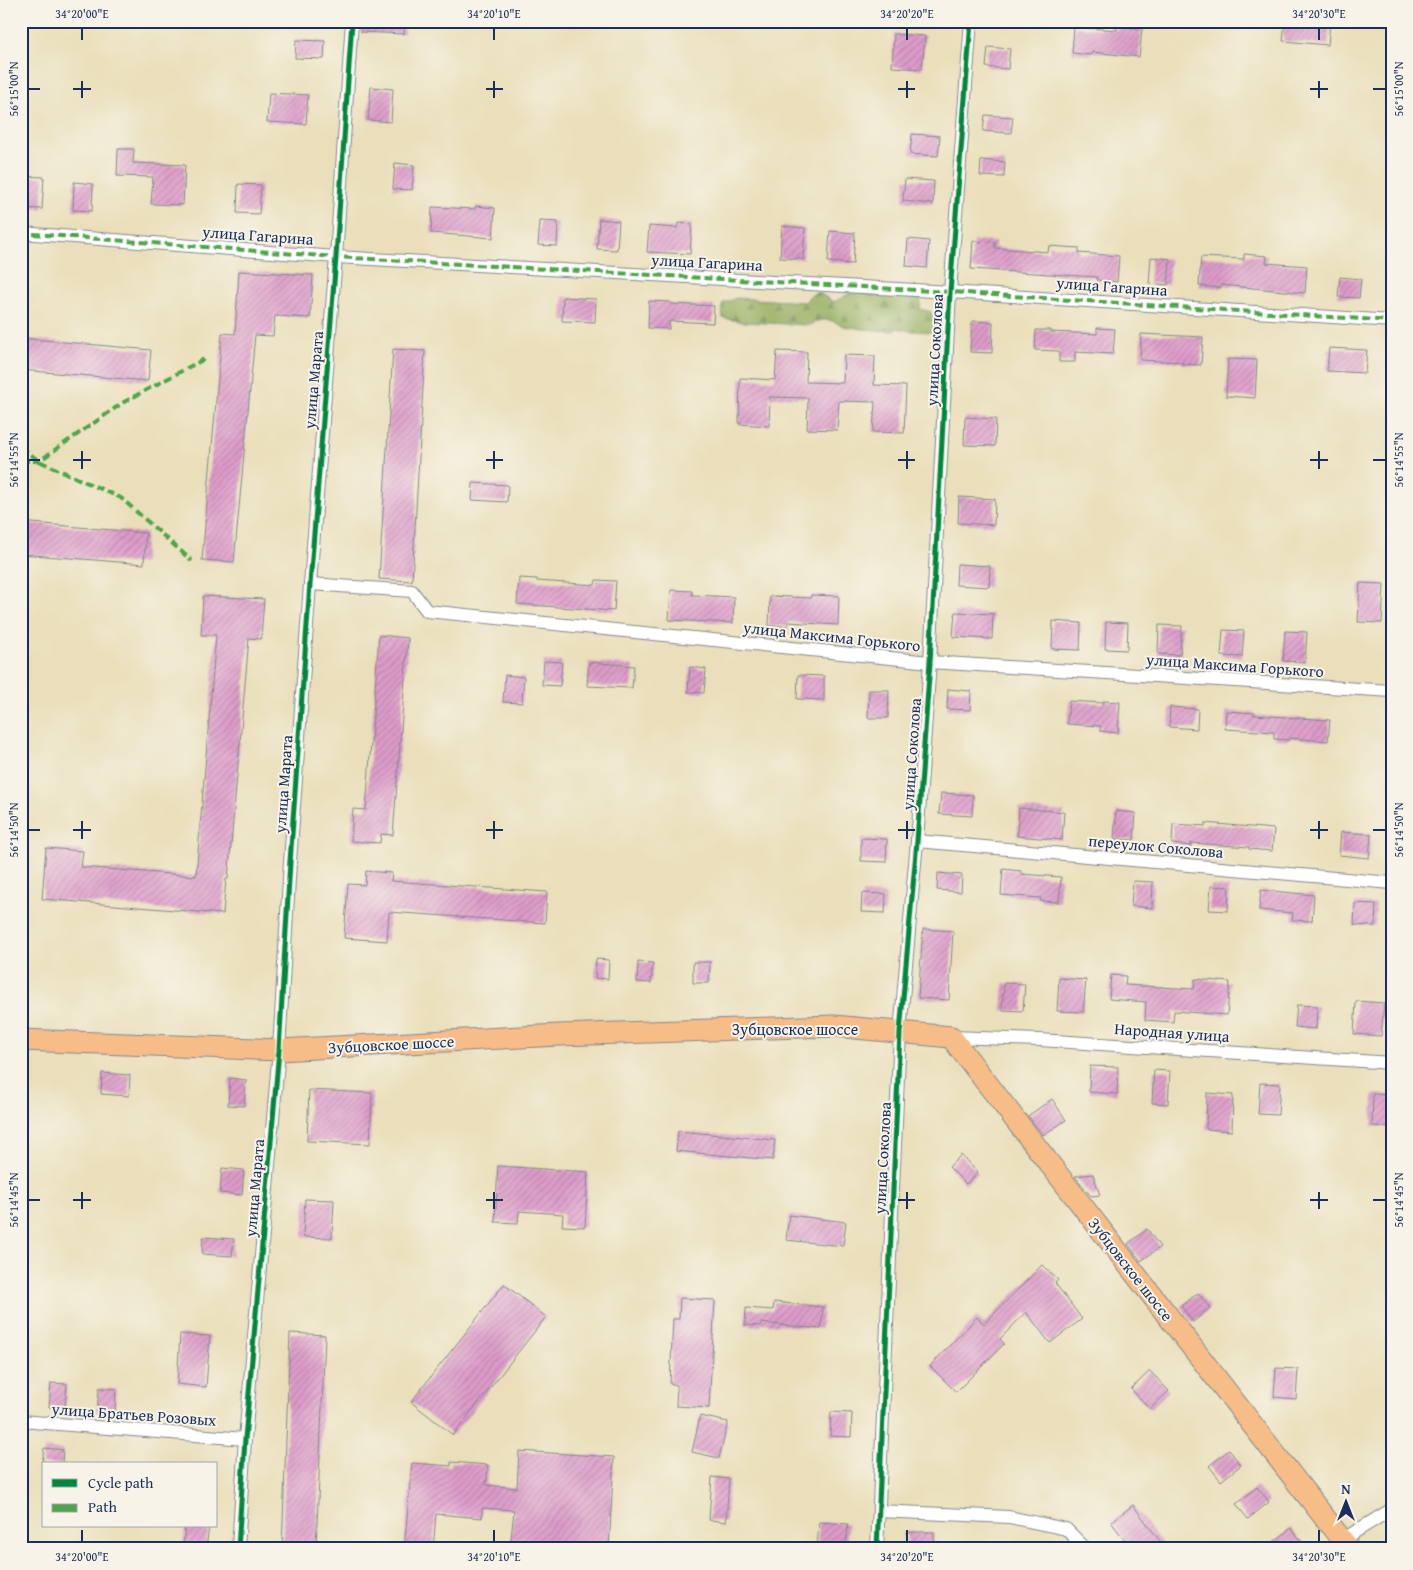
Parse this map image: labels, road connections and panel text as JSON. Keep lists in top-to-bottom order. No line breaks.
{"streets":{"main road":["Зубцовское шоссе"],"street":["улица Гагарина","улица Соколова","улица Марата","улица Максима Горького","переулок Соколова","Народная улица","улица Братьев Розовых"]},"crossings":[["улица Гагарина","улица Соколова"],["улица Гагарина","улица Марата"],["улица Соколова","улица Максима Горького"],["улица Соколова","переулок Соколова"],["улица Соколова","Зубцовское шоссе"],["улица Марата","улица Максима Горького"],["улица Марата","Зубцовское шоссе"],["улица Марата","улица Братьев Розовых"],["Зубцовское шоссе","Народная улица"]],"legend":["Cycle path","Path"],"north":"top","coordinates":["34°20'00\"E","34°20'10\"E","34°20'20\"E","34°20'30\"E","56°15'00\"N","56°14'55\"N","56°14'50\"N","56°14'45\"N"]}
